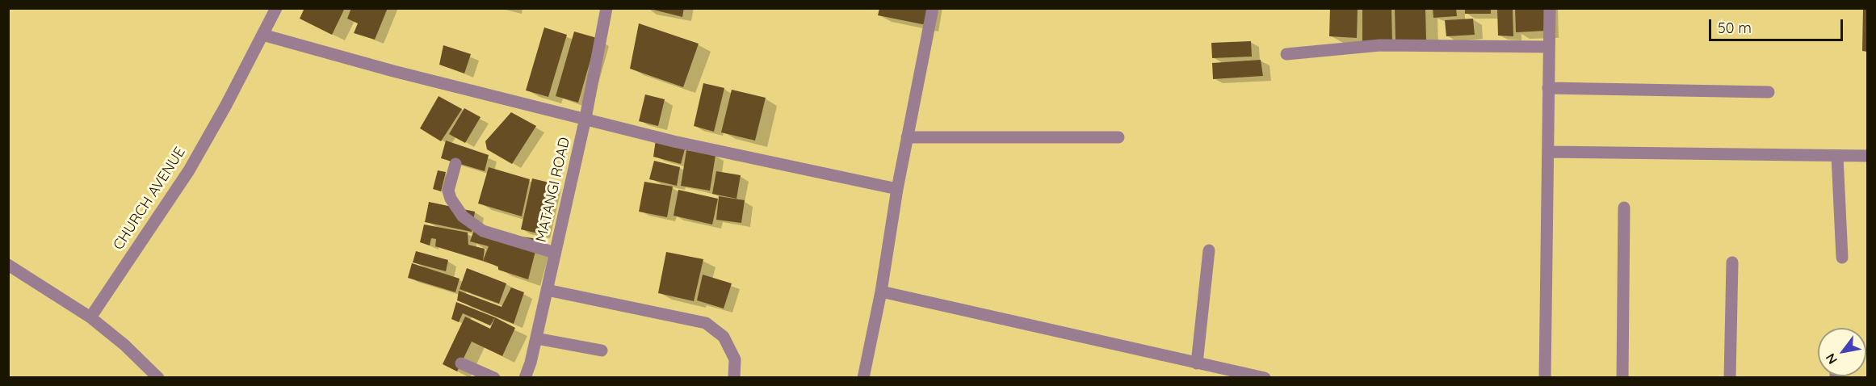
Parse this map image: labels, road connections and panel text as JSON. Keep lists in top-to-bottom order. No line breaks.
{"streets":{"street":["MATANGI ROAD","CHURCH AVENUE"]},"scale_bar":"50 m","north":"bottom left"}
